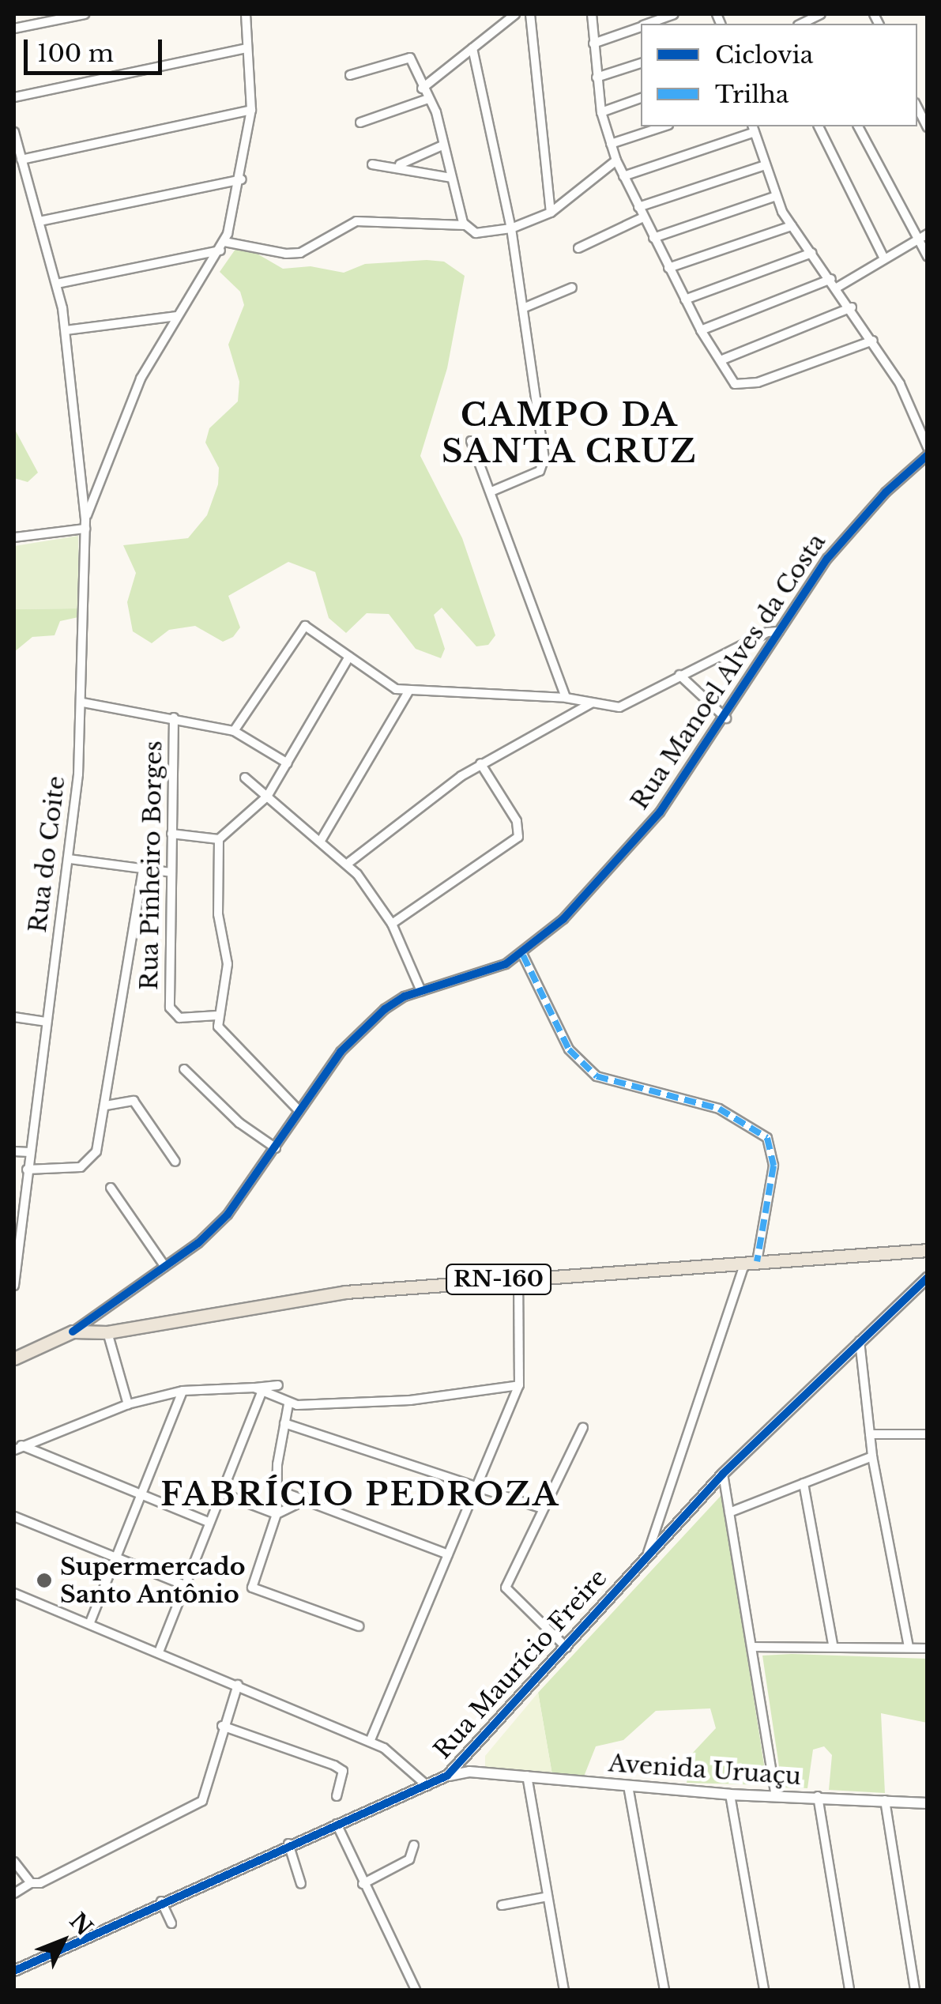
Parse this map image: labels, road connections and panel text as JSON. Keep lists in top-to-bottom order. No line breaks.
{"streets":{"main road":["RN-160"],"street":["Rua Manoel Alves da Costa","Rua do Coite","Rua Pinheiro Borges","Rua Maurício Freire","Avenida Uruaçu"]},"crossings":[["Rua Manoel Alves da Costa","RN-160"],["Rua Maurício Freire","Avenida Uruaçu"]],"districts":["CAMPO DA SANTA CRUZ","FABRÍCIO PEDROZA"],"places":["Supermercado Santo Antônio"],"legend":["Ciclovia","Trilha"],"scale_bar":"100 m","north":"top right"}
